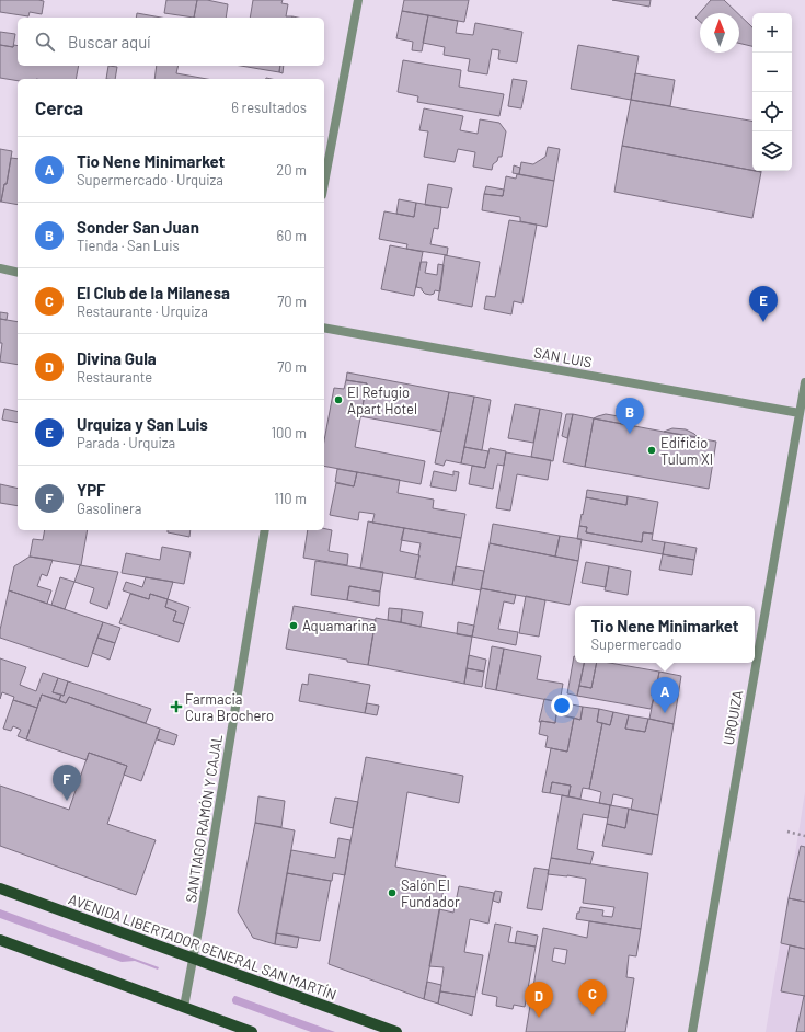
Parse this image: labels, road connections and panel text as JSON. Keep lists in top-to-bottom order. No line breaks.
{"streets":{"main road":["AVENIDA LIBERTADOR GENERAL SAN MARTÍN"],"street":["SAN LUIS","URQUIZA","SANTIAGO RAMÓN Y CAJAL"]},"crossings":[["SAN LUIS","URQUIZA"],["SANTIAGO RAMÓN Y CAJAL","AVENIDA LIBERTADOR GENERAL SAN MARTÍN"]],"places":{"other":["El Refugio Apart Hotel","Edificio Tulum XI","Aquamarina","Salón El Fundador"],"health":["Farmacia Cura Brochero"]},"north":"top","page":{"map_buttons":["+","−"],"search":"Buscar aquí","heading":["Cerca","6 resultados"],"list":[{"mark":"A","name":"Tio Nene Minimarket","note":"Supermercado · Urquiza","value":"20 m"},{"mark":"B","name":"Sonder San Juan","note":"Tienda · San Luis","value":"60 m"},{"mark":"C","name":"El Club de la Milanesa","note":"Restaurante · Urquiza","value":"70 m"},{"mark":"D","name":"Divina Gula","note":"Restaurante","value":"70 m"},{"mark":"E","name":"Urquiza y San Luis","note":"Parada · Urquiza","value":"100 m"},{"mark":"F","name":"YPF","note":"Gasolinera","value":"110 m"}],"pins":["E","B","A","F","C","D"],"popup":["Tio Nene Minimarket","Supermercado"]}}
